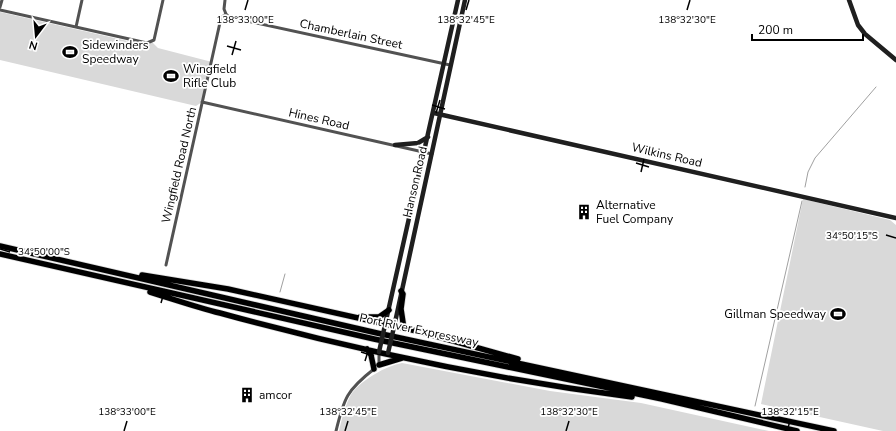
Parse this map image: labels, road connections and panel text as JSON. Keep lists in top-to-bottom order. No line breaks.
{"streets":{"highway":["Port River Expressway"],"main road":["Wilkins Road","Hanson Road"],"street":["Chamberlain Street","Hines Road","Wingfield Road North"]},"crossings":[["Chamberlain Street","Wingfield Road North"],["Chamberlain Street","Hanson Road"],["Hines Road","Wingfield Road North"],["Hines Road","Hanson Road"],["Wilkins Road","Hanson Road"]],"places":{"sports":["Sidewinders Speedway","Wingfield Rifle Club","Gillman Speedway"],"building":["Alternative Fuel Company","amcor"]},"scale_bar":"200 m","north":"bottom","coordinates":["138°33'00\"E","138°32'45\"E","138°32'30\"E","34°50'15\"S","34°50'00\"S","138°32'15\"E"]}
